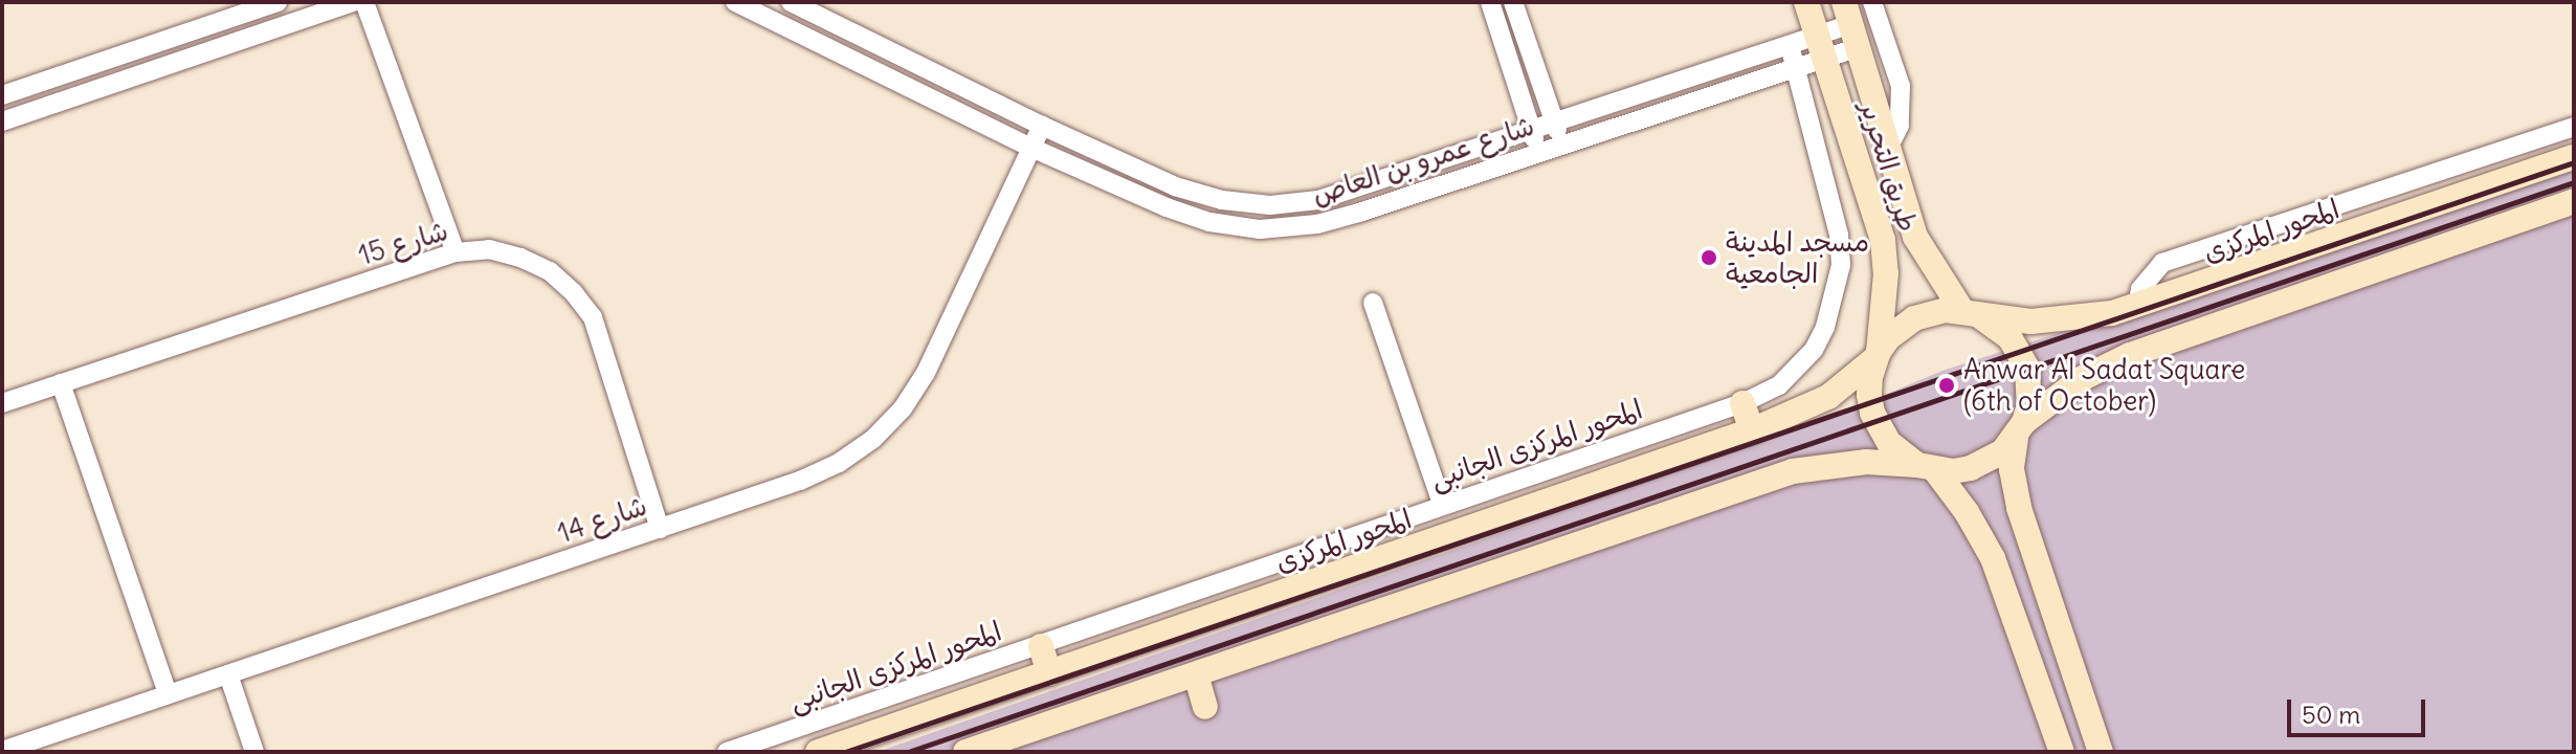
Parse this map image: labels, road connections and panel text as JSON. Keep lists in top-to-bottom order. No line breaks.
{"streets":{"main road":["طريق التحرير","المحور المركزى"],"street":["شارع عمرو بن العاص","شارع 15","المحور المركزى الجانبى","شارع 14"]},"crossings":[["شارع عمرو بن العاص","طريق التحرير"],["شارع عمرو بن العاص","المحور المركزى الجانبى"],["شارع عمرو بن العاص","شارع 14"],["طريق التحرير","المحور المركزى"],["شارع 15","شارع 14"]],"places":["مسجد المدينة الجامعية","Anwar Al Sadat Square (6th of October)"],"scale_bar":"50 m"}
